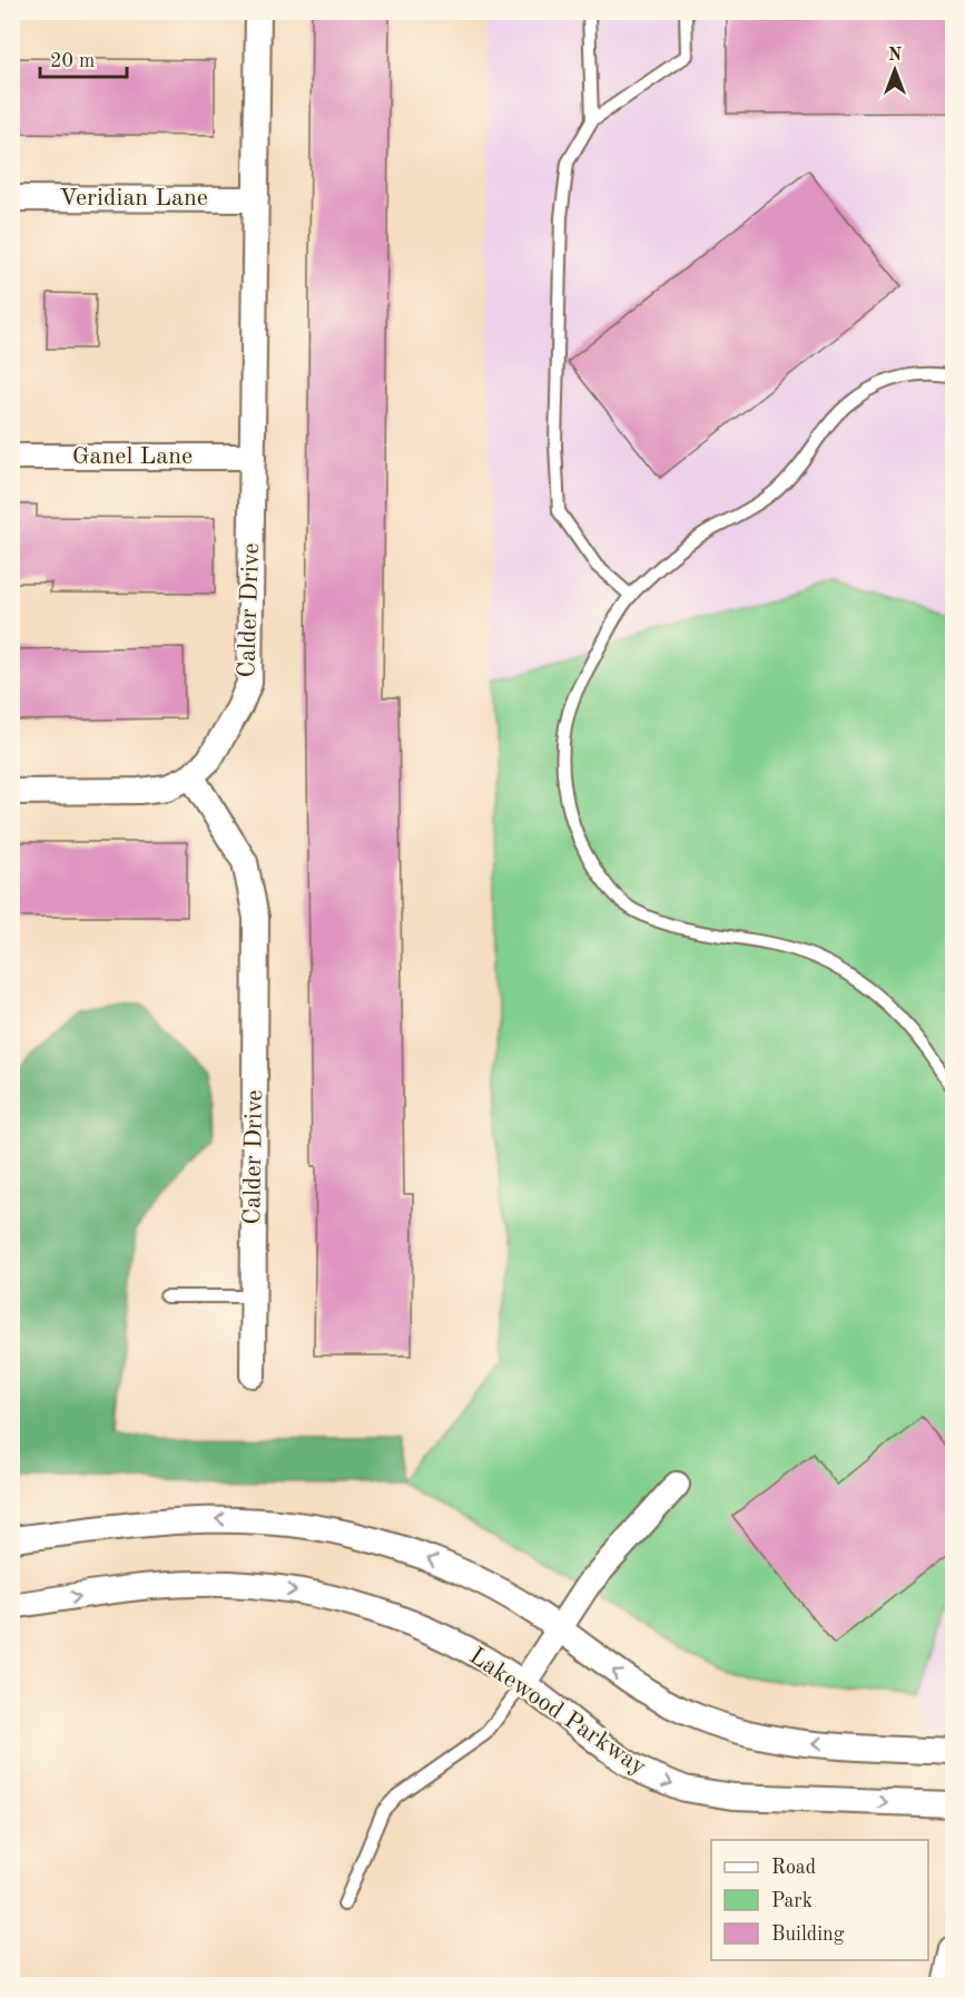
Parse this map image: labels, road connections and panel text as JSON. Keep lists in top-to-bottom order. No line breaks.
{"streets":{"street":["Veridian Lane","Ganel Lane","Calder Drive","Lakewood Parkway"]},"crossings":[["Veridian Lane","Calder Drive"],["Ganel Lane","Calder Drive"]],"legend":["Road","Park","Building"],"scale_bar":"20 m","north":"top"}
